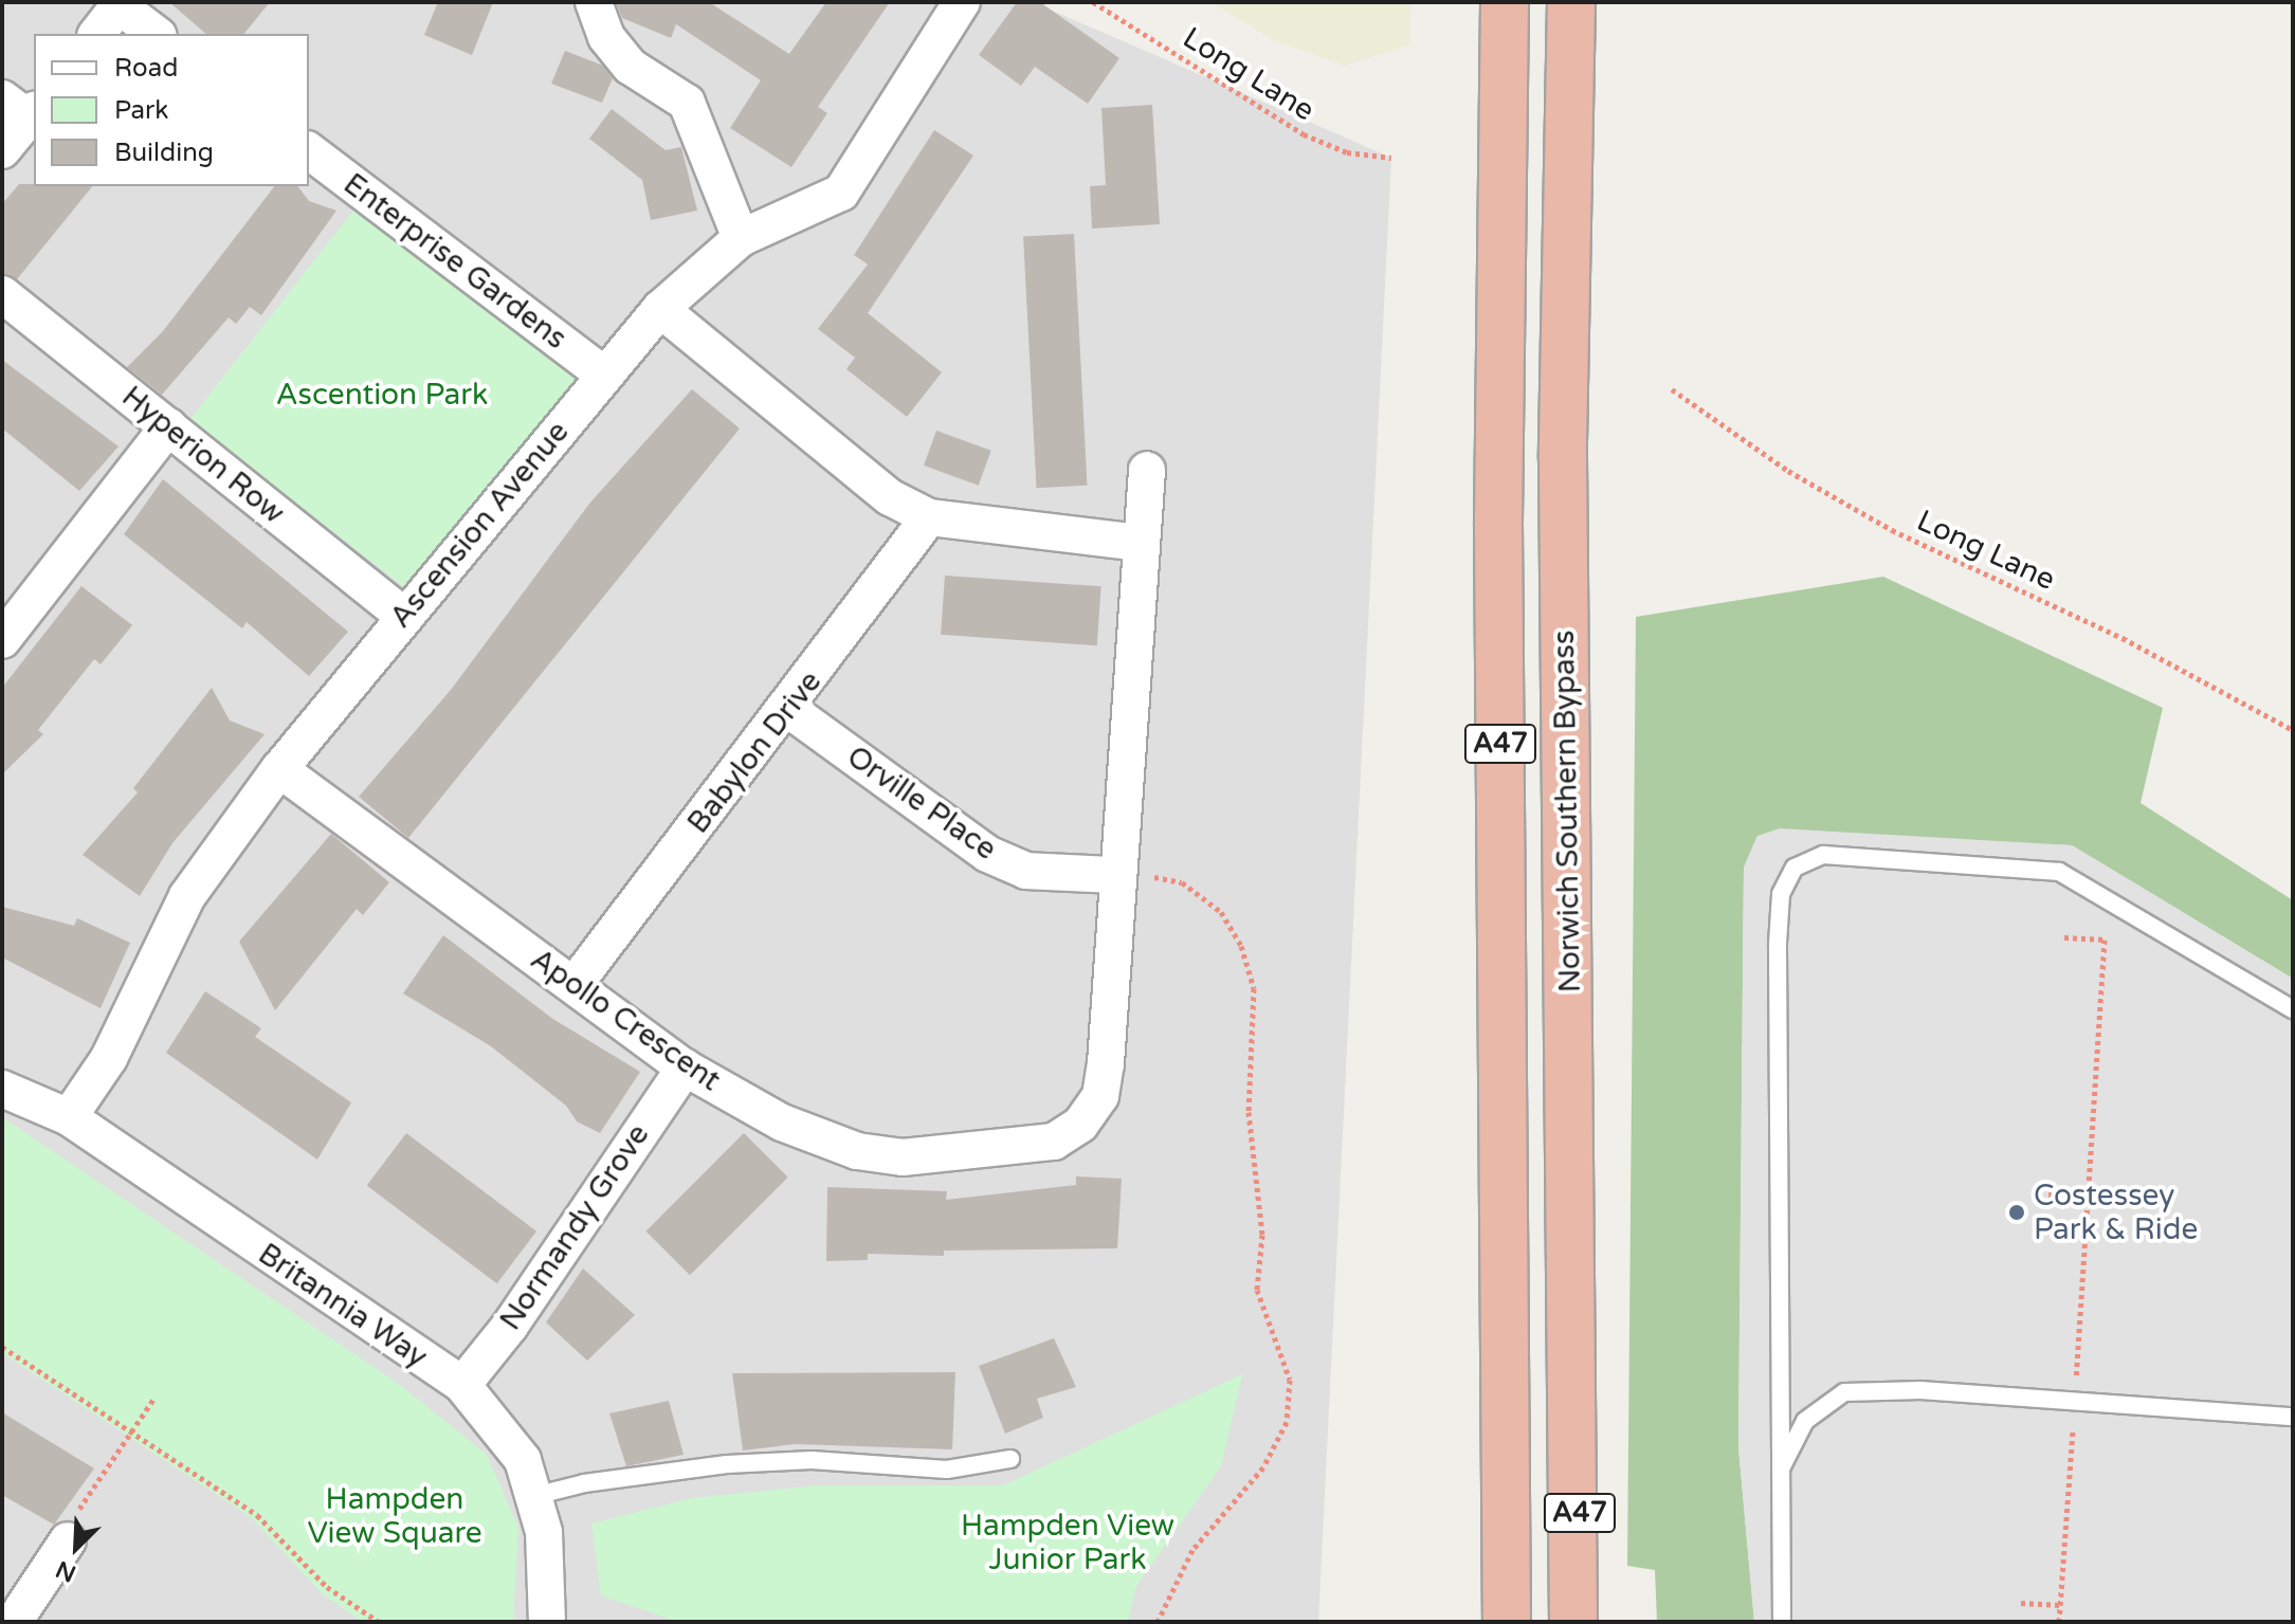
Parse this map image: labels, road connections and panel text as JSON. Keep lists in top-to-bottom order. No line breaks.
{"streets":{"highway":["A47","Norwich Southern Bypass"],"street":["Enterprise Gardens","Hyperion Row","Ascension Avenue","Babylon Drive","Orville Place","Apollo Crescent","Normandy Grove","Britannia Way"],"path":["Long Lane"]},"crossings":[["Enterprise Gardens","Ascension Avenue"],["Hyperion Row","Ascension Avenue"],["Ascension Avenue","Apollo Crescent"],["Ascension Avenue","Britannia Way"],["A47","Norwich Southern Bypass"],["Babylon Drive","Orville Place"],["Babylon Drive","Apollo Crescent"],["Orville Place","Apollo Crescent"],["Apollo Crescent","Normandy Grove"],["Normandy Grove","Britannia Way"]],"parks":["Ascention Park","Hampden View Square","Hampden View Junior Park"],"places":["Costessey Park & Ride"],"legend":["Road","Park","Building"],"north":"bottom left"}
